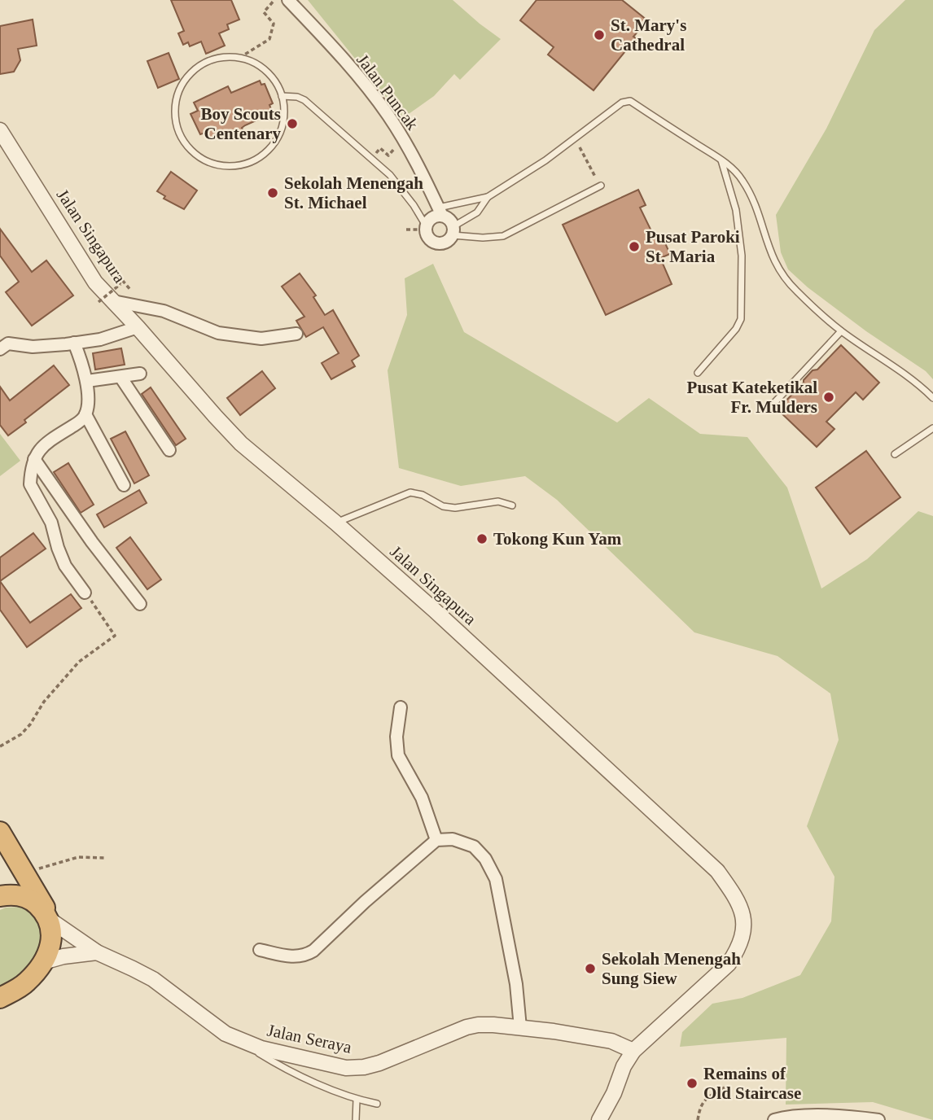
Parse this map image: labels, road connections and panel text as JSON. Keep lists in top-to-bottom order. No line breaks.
{"streets":{"street":["Jalan Puncak","Jalan Singapura","Jalan Seraya"]},"crossings":[["Jalan Singapura","Jalan Seraya"]],"places":["St. Mary's Cathedral","Boy Scouts Centenary","Sekolah Menengah St. Michael","Pusat Paroki St. Maria","Pusat Kateketikal Fr. Mulders","Tokong Kun Yam","Sekolah Menengah Sung Siew","Remains of Old Staircase"]}
